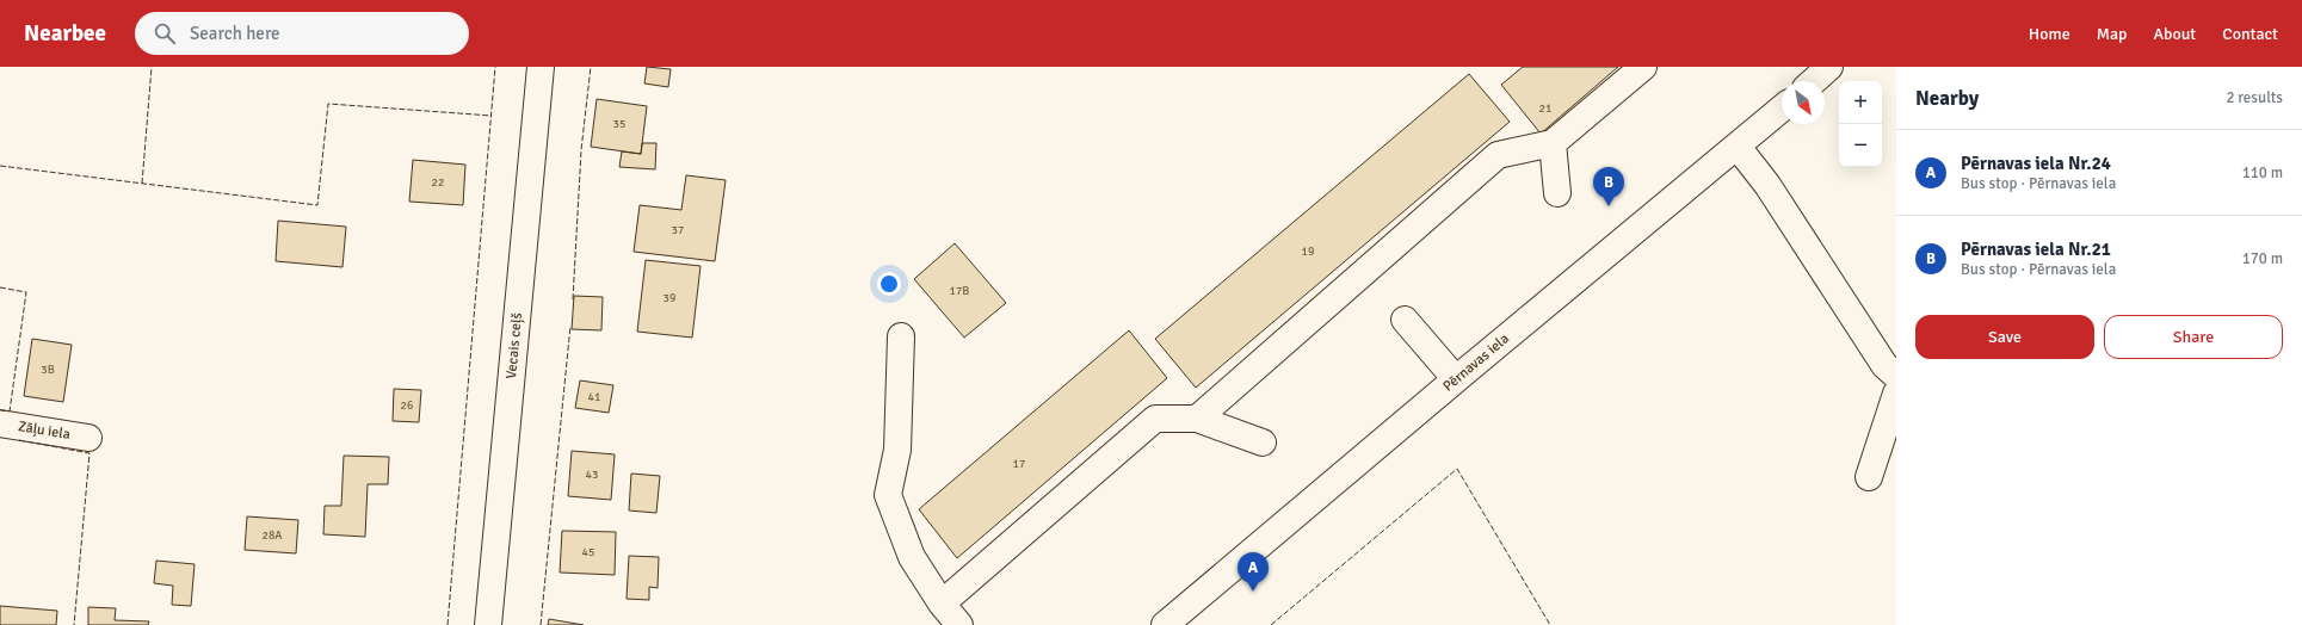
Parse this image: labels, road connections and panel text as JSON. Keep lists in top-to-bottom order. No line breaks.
{"streets":{"street":["Vecais ceļš","Pērnavas iela","Zāļu iela"]},"house_numbers":["21","35","22","37","19","17B","39","3B","41","26","17","43","28A","45"],"north":"bottom right","page":{"header":"Nearbee","search":"Search here","nav":["Home","Map","About","Contact"],"heading":["Nearby","2 results"],"map_buttons":["+","−"],"list":[{"mark":"A","name":"Pērnavas iela Nr.24","note":"Bus stop · Pērnavas iela","value":"110 m"},{"mark":"B","name":"Pērnavas iela Nr.21","note":"Bus stop · Pērnavas iela","value":"170 m"}],"pins":["B","A"],"buttons":["Save","Share"]}}
